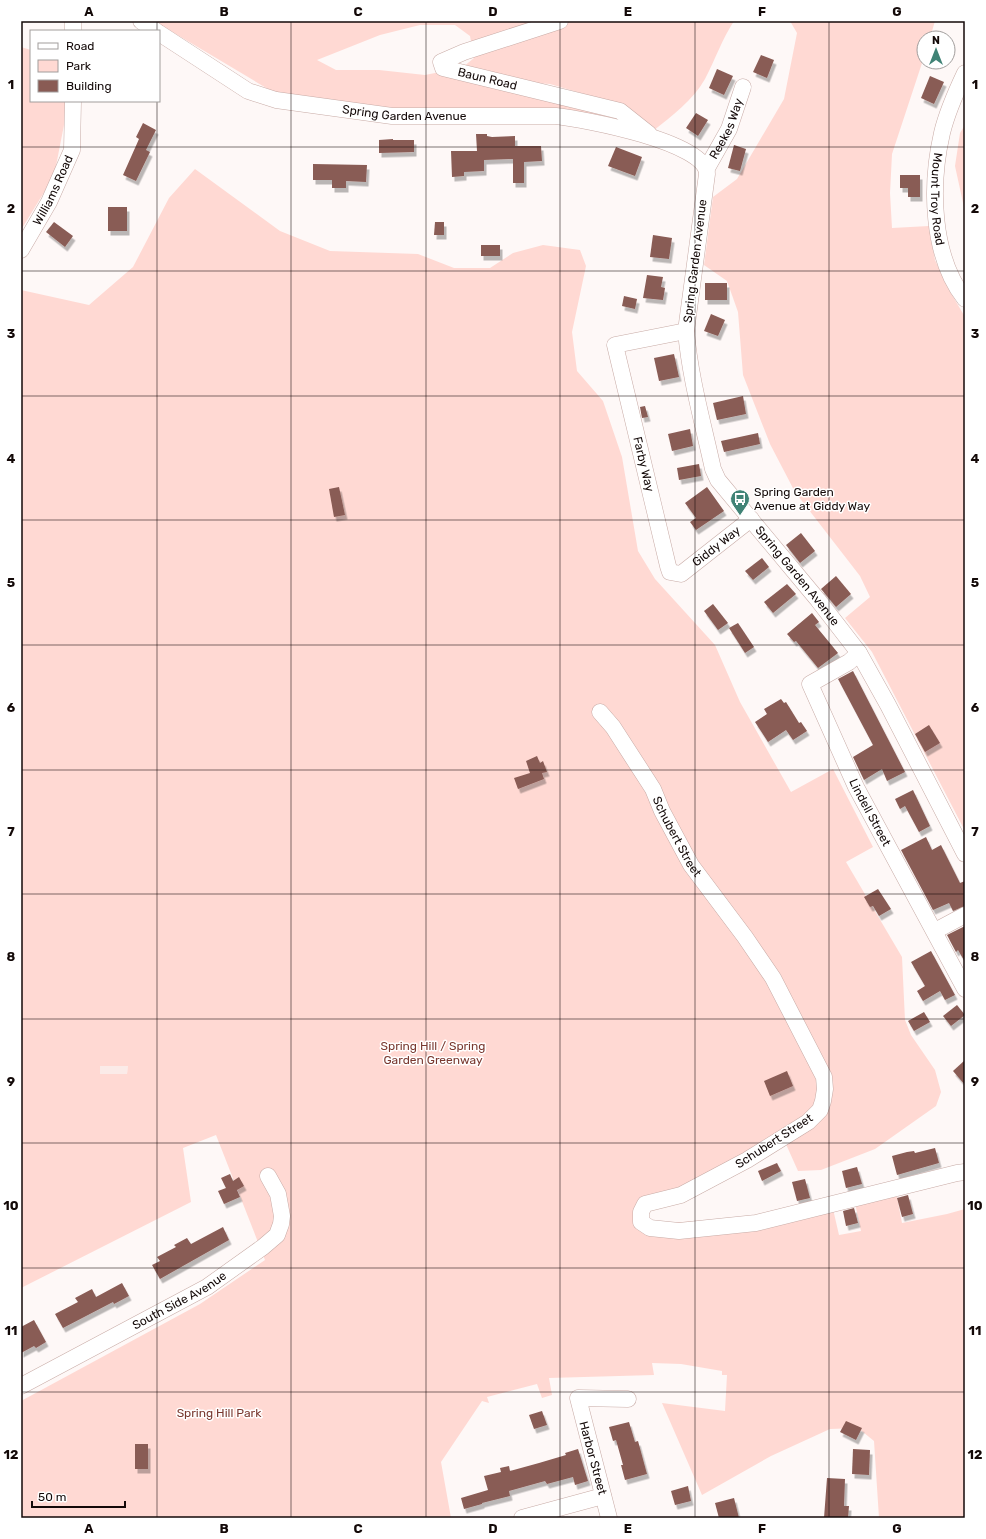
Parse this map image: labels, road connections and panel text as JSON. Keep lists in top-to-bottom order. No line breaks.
{"streets":{"street":["Baun Road","Spring Garden Avenue","Reekes Way","Williams Road","Mount Troy Road","Farby Way","Giddy Way","Lindell Street","Schubert Street","South Side Avenue","Harbor Street"]},"crossings":[["Baun Road","Spring Garden Avenue"],["Spring Garden Avenue","Reekes Way"],["Spring Garden Avenue","Farby Way"],["Spring Garden Avenue","Giddy Way"],["Spring Garden Avenue","Lindell Street"],["Farby Way","Giddy Way"]],"parks":["Spring Hill / Spring Garden Greenway","Spring Hill Park"],"places":{"bus stop":["Spring Garden Avenue at Giddy Way"]},"legend":["Road","Park","Building"],"scale_bar":"50 m","north":"top","grid":{"columns":["A","B","C","D","E","F","G"],"rows":["1","2","3","4","5","6","7","8","9","10","11","12"]}}
